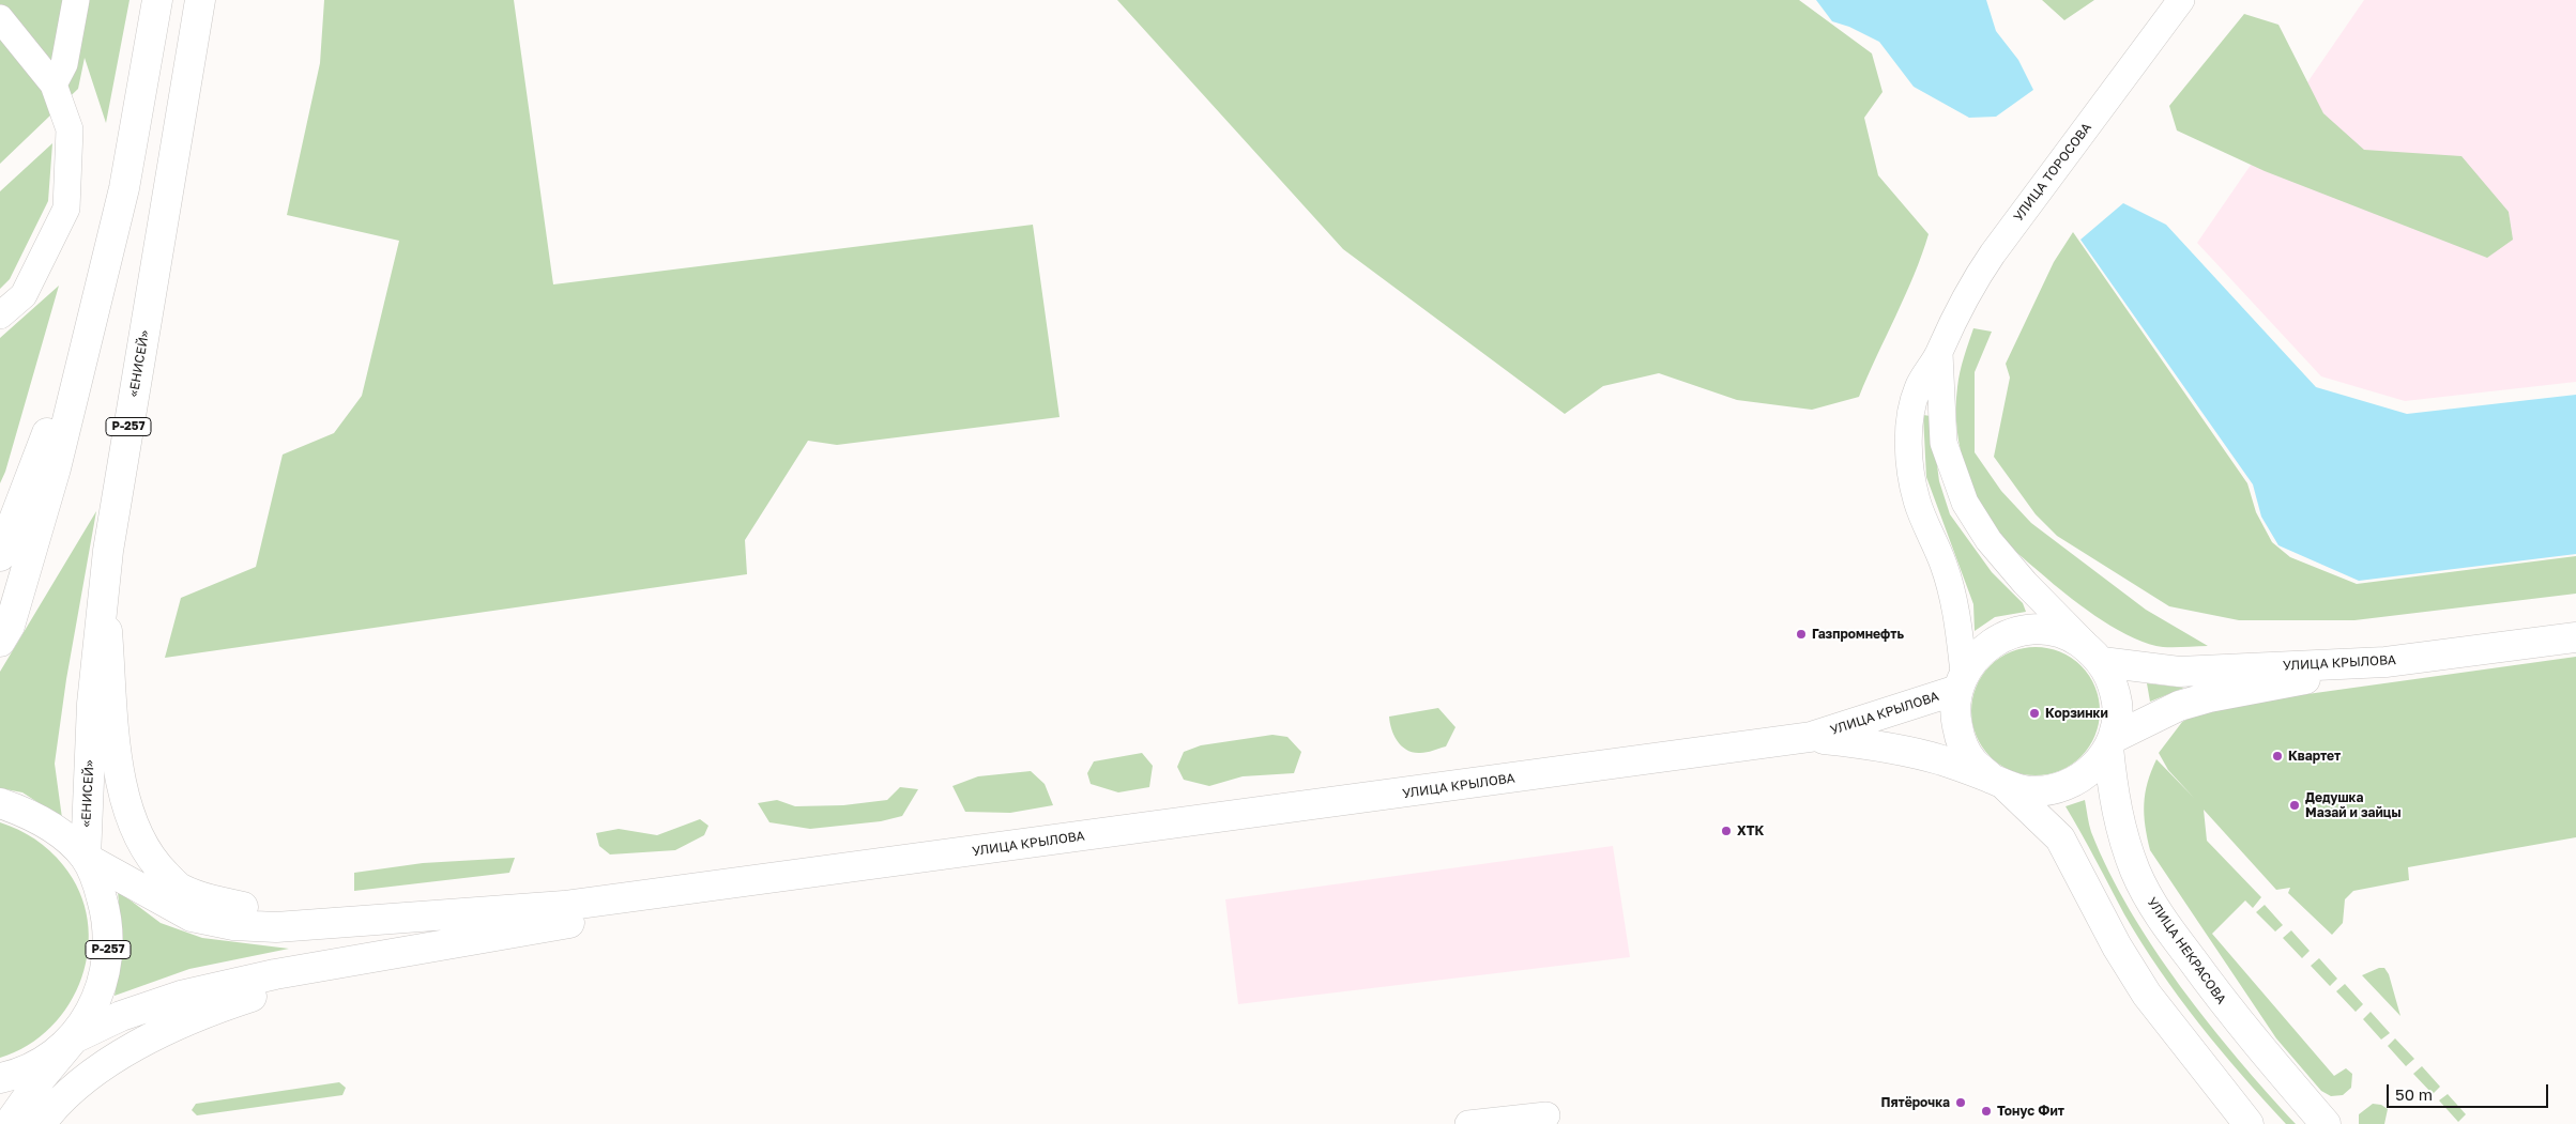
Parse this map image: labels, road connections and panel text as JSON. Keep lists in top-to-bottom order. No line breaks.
{"streets":{"main road":["«ЕНИСЕЙ»","Р-257","УЛИЦА КРЫЛОВА","УЛИЦА НЕКРАСОВА"],"street":["УЛИЦА ТОРОСОВА"]},"crossings":[["УЛИЦА ТОРОСОВА","УЛИЦА КРЫЛОВА"],["УЛИЦА ТОРОСОВА","УЛИЦА НЕКРАСОВА"],["УЛИЦА КРЫЛОВА","УЛИЦА НЕКРАСОВА"]],"places":["Газпромнефть","Корзинки","Квартет","Дедушка Мазай и зайцы","ХТК","Пятёрочка","Тонус Фит"],"scale_bar":"50 m"}
